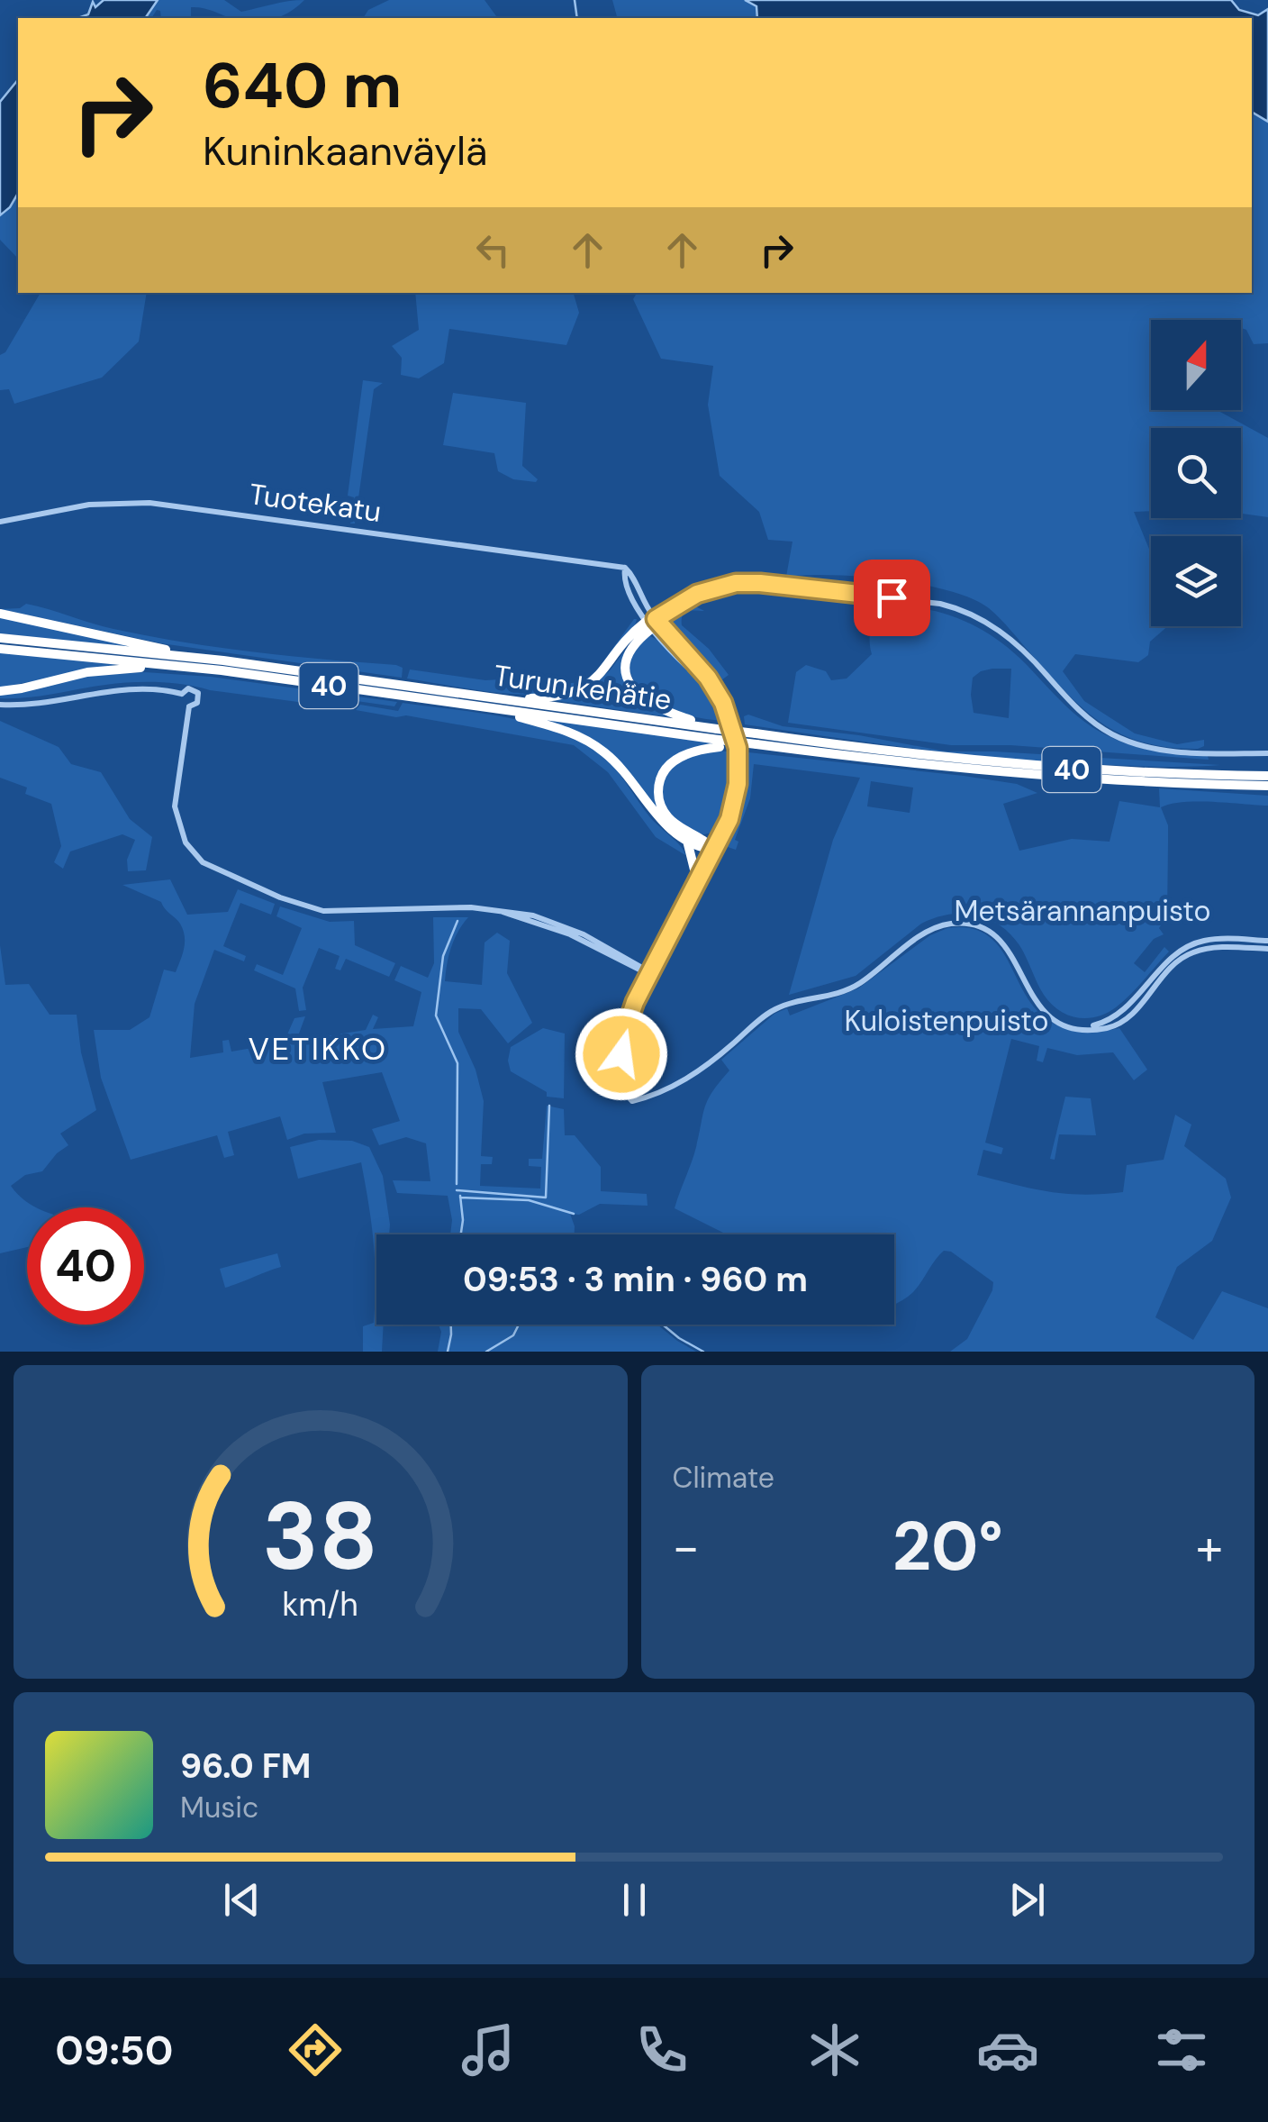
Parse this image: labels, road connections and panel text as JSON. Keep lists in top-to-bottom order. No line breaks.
{"streets":{"highway":["40","Turun kehätie"],"street":["Tuotekatu"]},"districts":["VETIKKO"],"parks":["Metsärannanpuisto","Kuloistenpuisto"],"north":"top","page":{"turn":["640 m","Kuninkaanväylä"],"limit":"40","trip":"09:53 · 3 min · 960 m","tile":"Climate","heat":["−","20°","+"],"song":["96.0 FM","Music"],"tabs":"09:50","gauge":["38","km/h"]}}
